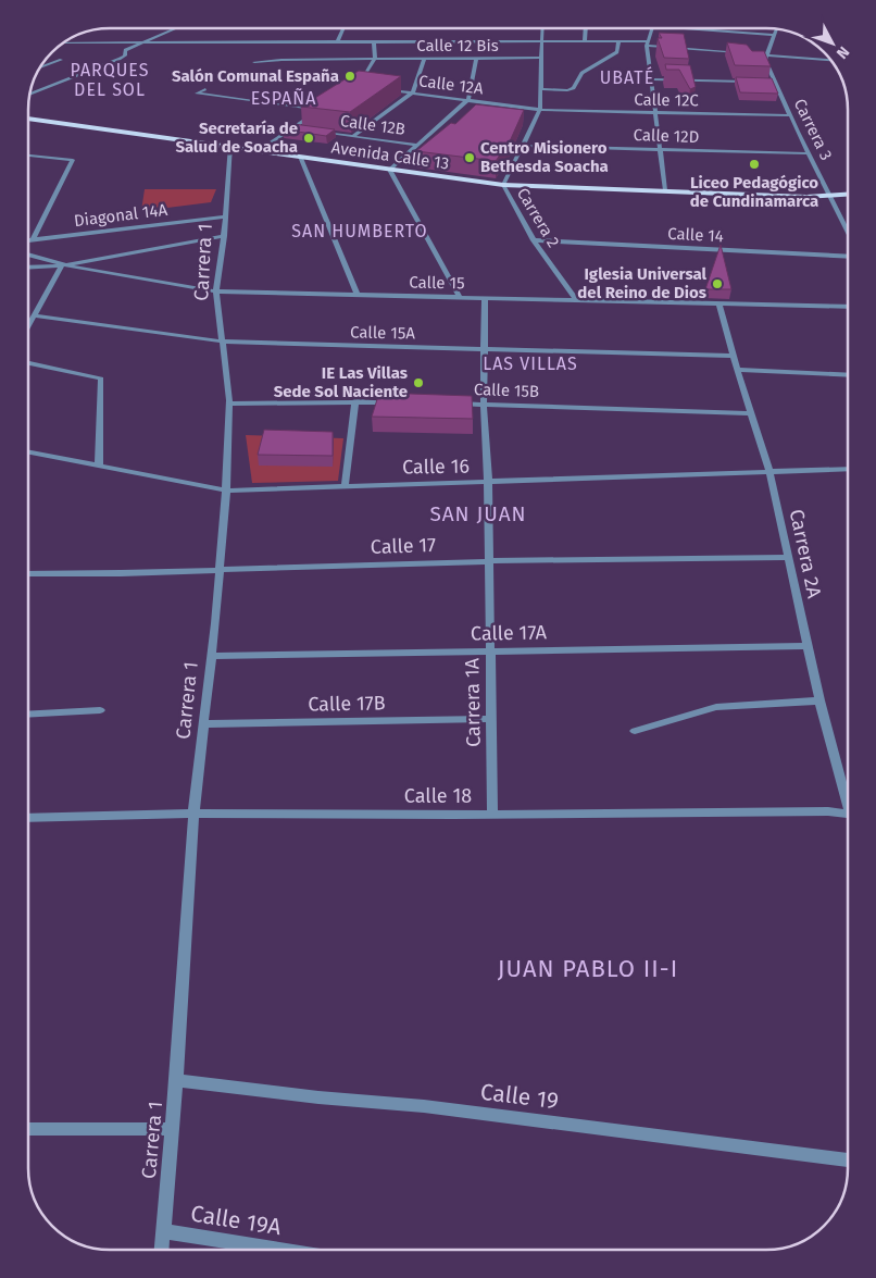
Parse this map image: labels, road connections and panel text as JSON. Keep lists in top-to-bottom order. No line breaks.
{"streets":{"main road":["Avenida Calle 13"],"street":["Calle 12 Bis","Calle 12A","Calle 12C","Calle 12B","Carrera 3","Calle 12D","Diagonal 14A","Carrera 2","Calle 14","Carrera 1","Calle 15","Calle 15A","Calle 15B","Calle 16","Calle 17","Carrera 2A","Calle 17A","Carrera 1A","Calle 17B","Calle 18","Calle 19","Calle 19A"]},"crossings":[["Calle 12 Bis","Carrera 2"],["Calle 12A","Calle 12C"],["Calle 12A","Carrera 2"],["Calle 12C","Carrera 3"],["Calle 12C","Carrera 2"],["Carrera 3","Calle 12D"],["Carrera 3","Avenida Calle 13"],["Calle 12D","Carrera 2"],["Avenida Calle 13","Carrera 2"],["Avenida Calle 13","Carrera 1"],["Diagonal 14A","Carrera 1"],["Carrera 2","Calle 14"],["Carrera 2","Calle 15"],["Carrera 1","Calle 15"],["Carrera 1","Calle 15A"],["Carrera 1","Calle 16"],["Carrera 1","Calle 17"],["Carrera 1","Calle 17A"],["Carrera 1","Calle 17B"],["Carrera 1","Calle 18"],["Carrera 1","Calle 19"],["Carrera 1","Calle 19A"],["Calle 15","Carrera 2A"],["Calle 15","Carrera 1A"],["Calle 15A","Carrera 2A"],["Calle 15A","Carrera 1A"],["Calle 15B","Carrera 2A"],["Calle 15B","Carrera 1A"],["Calle 16","Carrera 2A"],["Calle 16","Carrera 1A"],["Calle 17","Carrera 2A"],["Calle 17","Carrera 1A"],["Carrera 2A","Calle 17A"],["Calle 17A","Carrera 1A"],["Carrera 1A","Calle 17B"],["Carrera 1A","Calle 18"]],"districts":["PARQUES DEL SOL","UBATÉ","ESPAÑA","SAN HUMBERTO","LAS VILLAS","SAN JUAN","JUAN PABLO II-I"],"places":["Salón Comunal España","Secretaría de Salud de Soacha","Centro Misionero Bethesda Soacha","Liceo Pedagógico de Cundinamarca","Iglesia Universal del Reino de Dios","IE Las Villas Sede Sol Naciente"],"north":"bottom right"}
